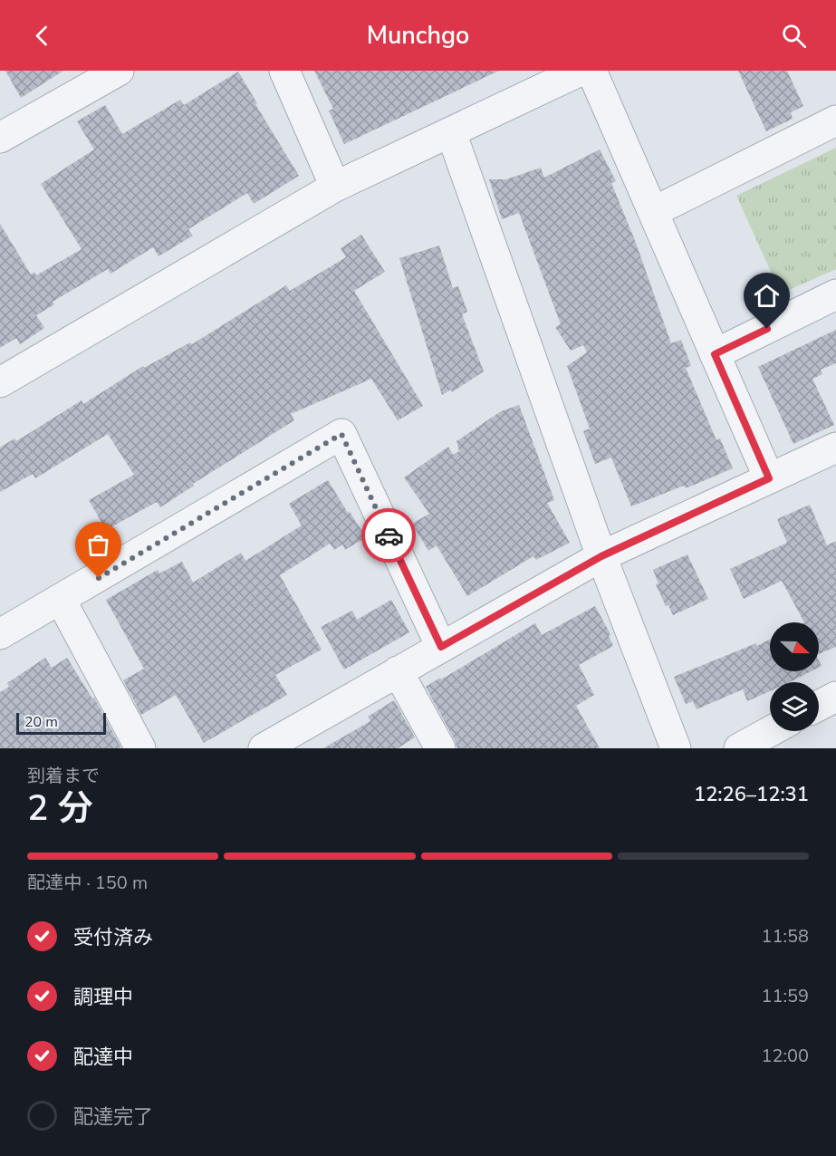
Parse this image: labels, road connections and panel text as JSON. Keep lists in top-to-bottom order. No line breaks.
{"scale_bar":"20 m","north":"right","page":{"header":"Munchgo","scale":"20 m","heading":["2 分","到着まで","12:26–12:31"],"bar":"配達中 · 150 m","list":[["受付済み","11:58"],["調理中","11:59"],["配達中","12:00"],"配達完了"]}}
